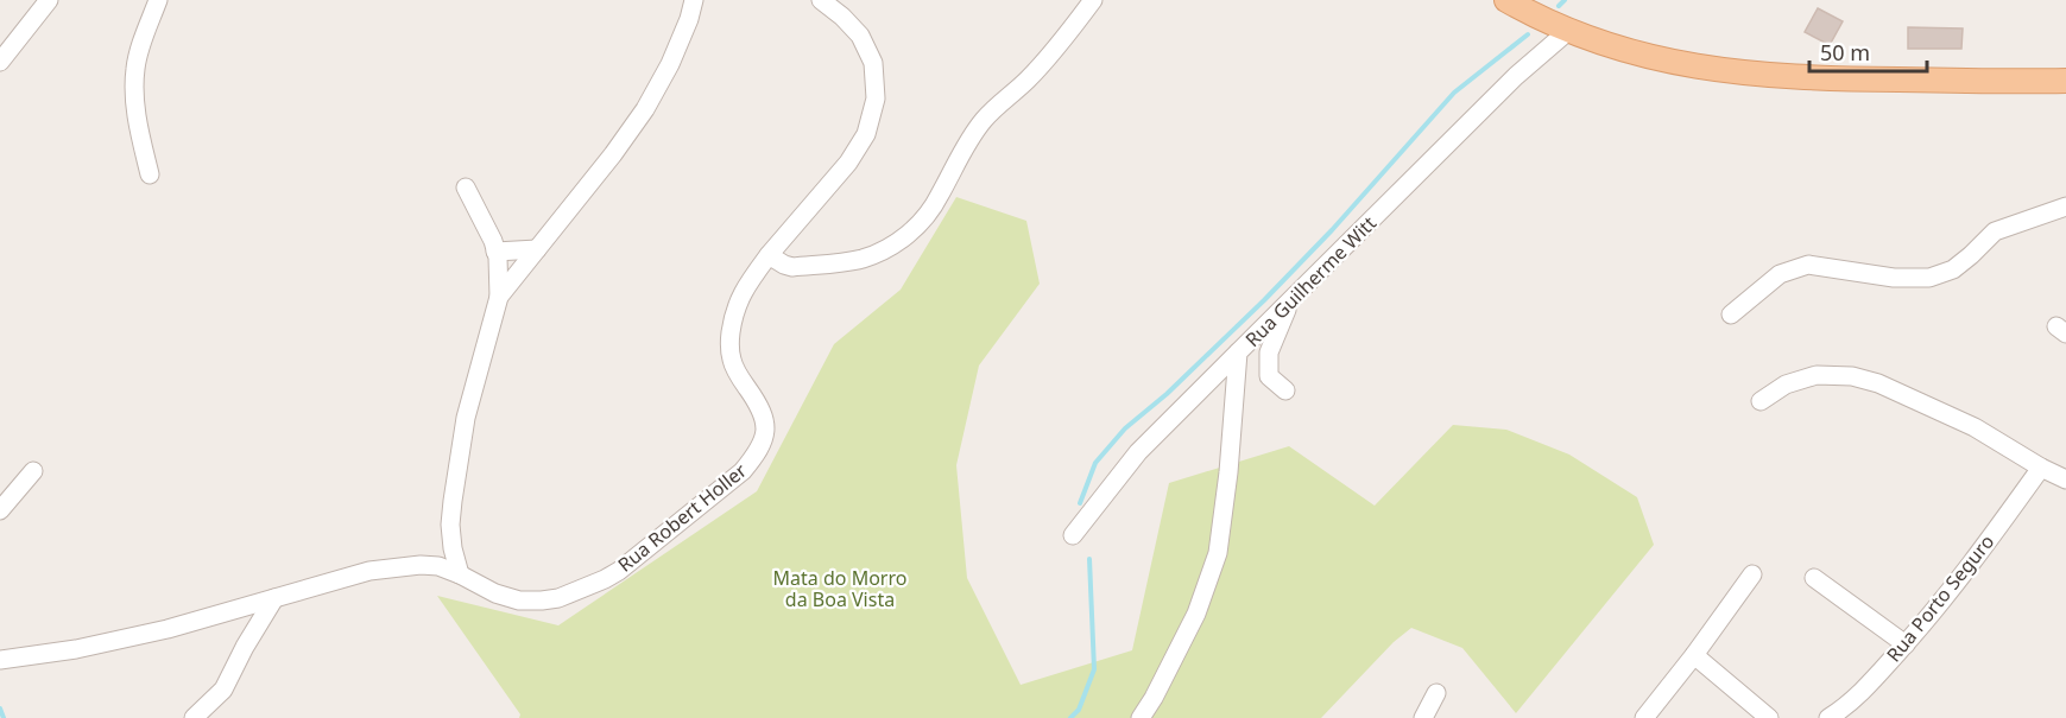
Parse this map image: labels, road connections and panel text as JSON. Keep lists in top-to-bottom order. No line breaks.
{"streets":{"street":["Rua Guilherme Witt","Rua Robert Holler","Rua Porto Seguro"]},"parks":["Mata do Morro da Boa Vista"],"scale_bar":"50 m"}
